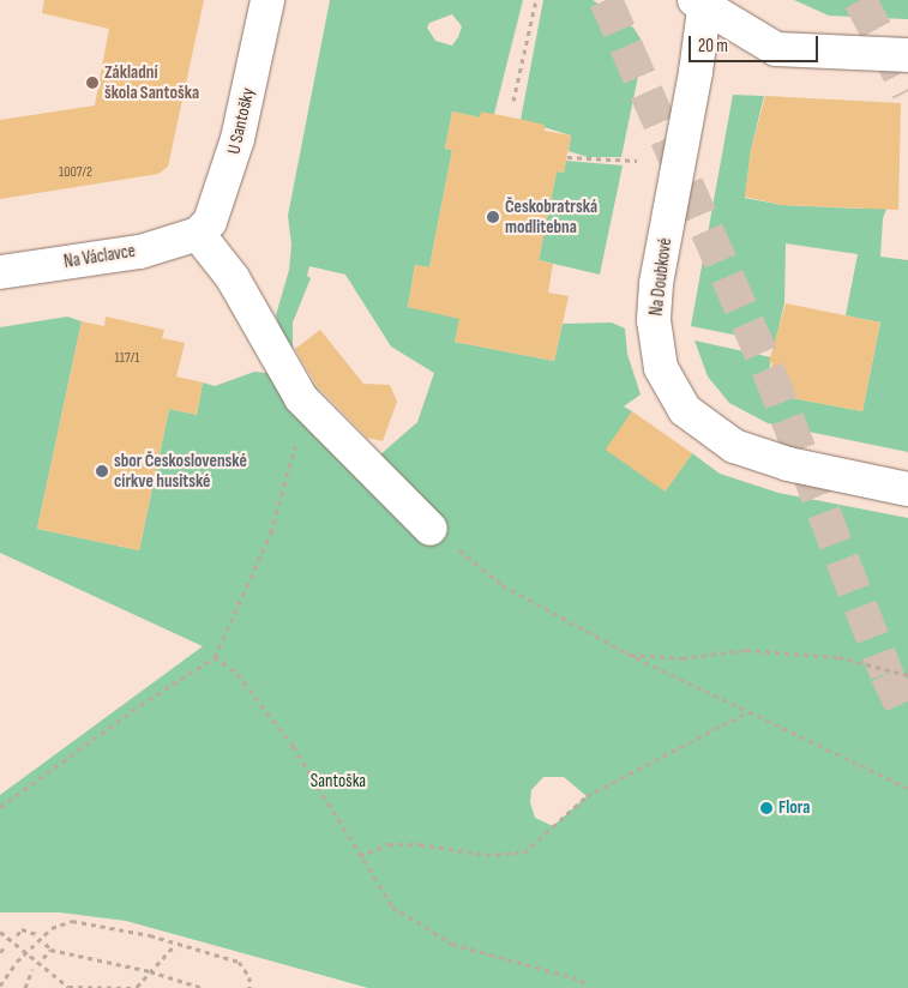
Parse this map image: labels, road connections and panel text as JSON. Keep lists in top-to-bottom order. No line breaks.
{"streets":{"street":["U Santošky","Na Václavce","Na Doubkové"]},"crossings":[["U Santošky","Na Václavce"]],"parks":["Santoška"],"places":["Základní škola Santoška","Českobratrská modlitebna","sbor Československé církve husitské","Flora"],"house_numbers":["1007/2","117/1"],"scale_bar":"20 m"}
